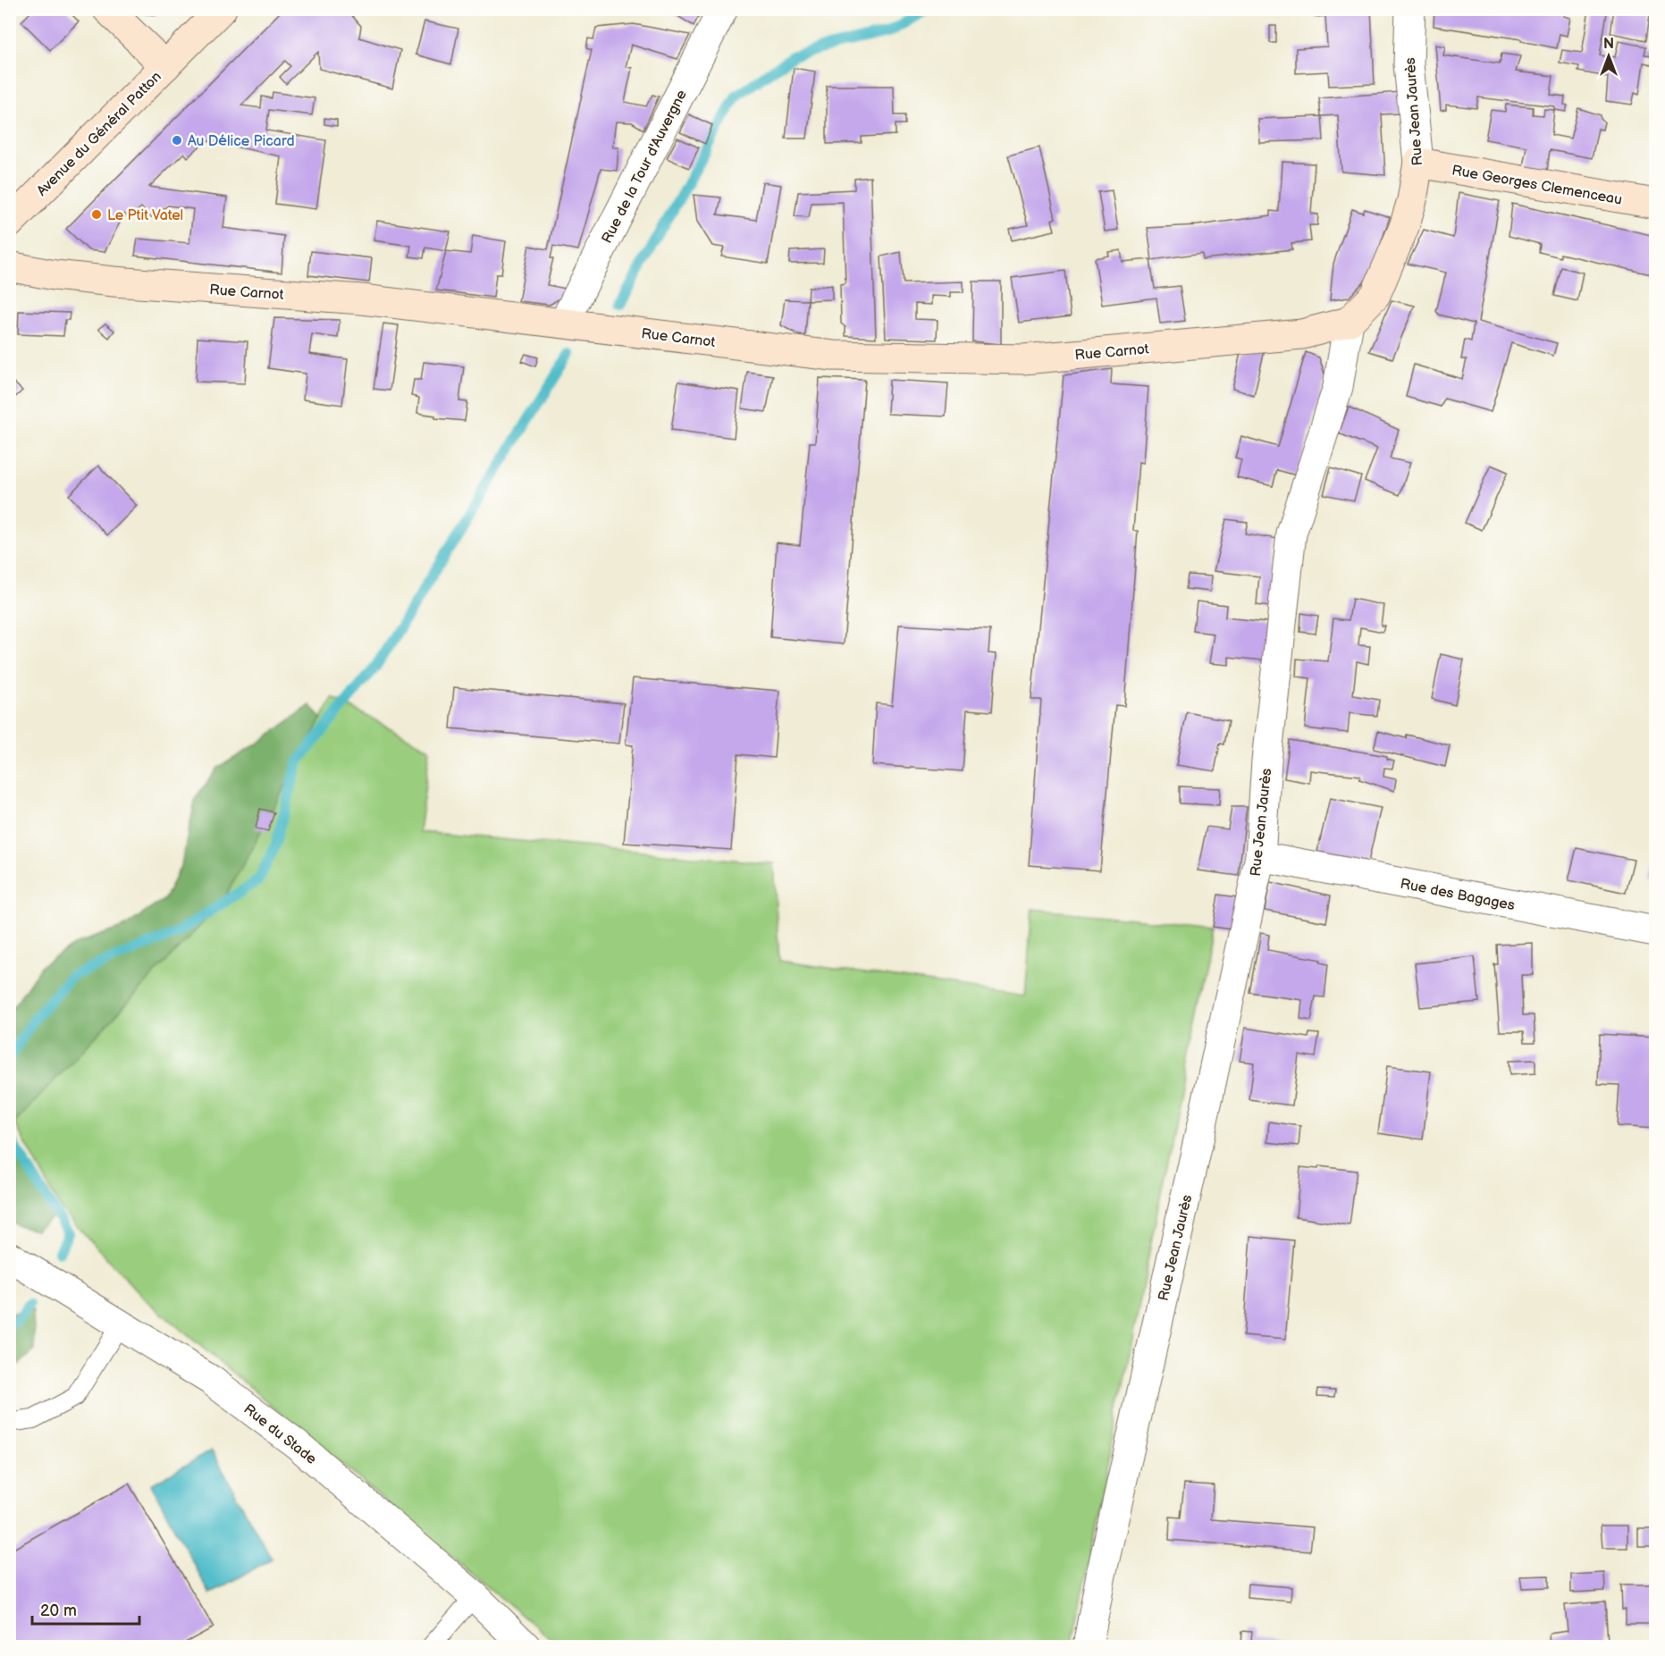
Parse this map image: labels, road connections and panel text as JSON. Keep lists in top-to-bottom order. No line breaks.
{"streets":{"street":["Rue Jean Jaurès","Avenue du Général Patton","Rue de la Tour d'Auvergne","Rue Georges Clemenceau","Rue Carnot","Rue des Bagages","Rue du Stade"]},"crossings":[["Rue Jean Jaurès","Rue Georges Clemenceau"],["Rue Jean Jaurès","Rue Carnot"],["Rue Jean Jaurès","Rue des Bagages"],["Rue de la Tour d'Auvergne","Rue Carnot"]],"places":["Au Délice Picard","Le Ptit Vatel"],"scale_bar":"20 m","north":"top"}
